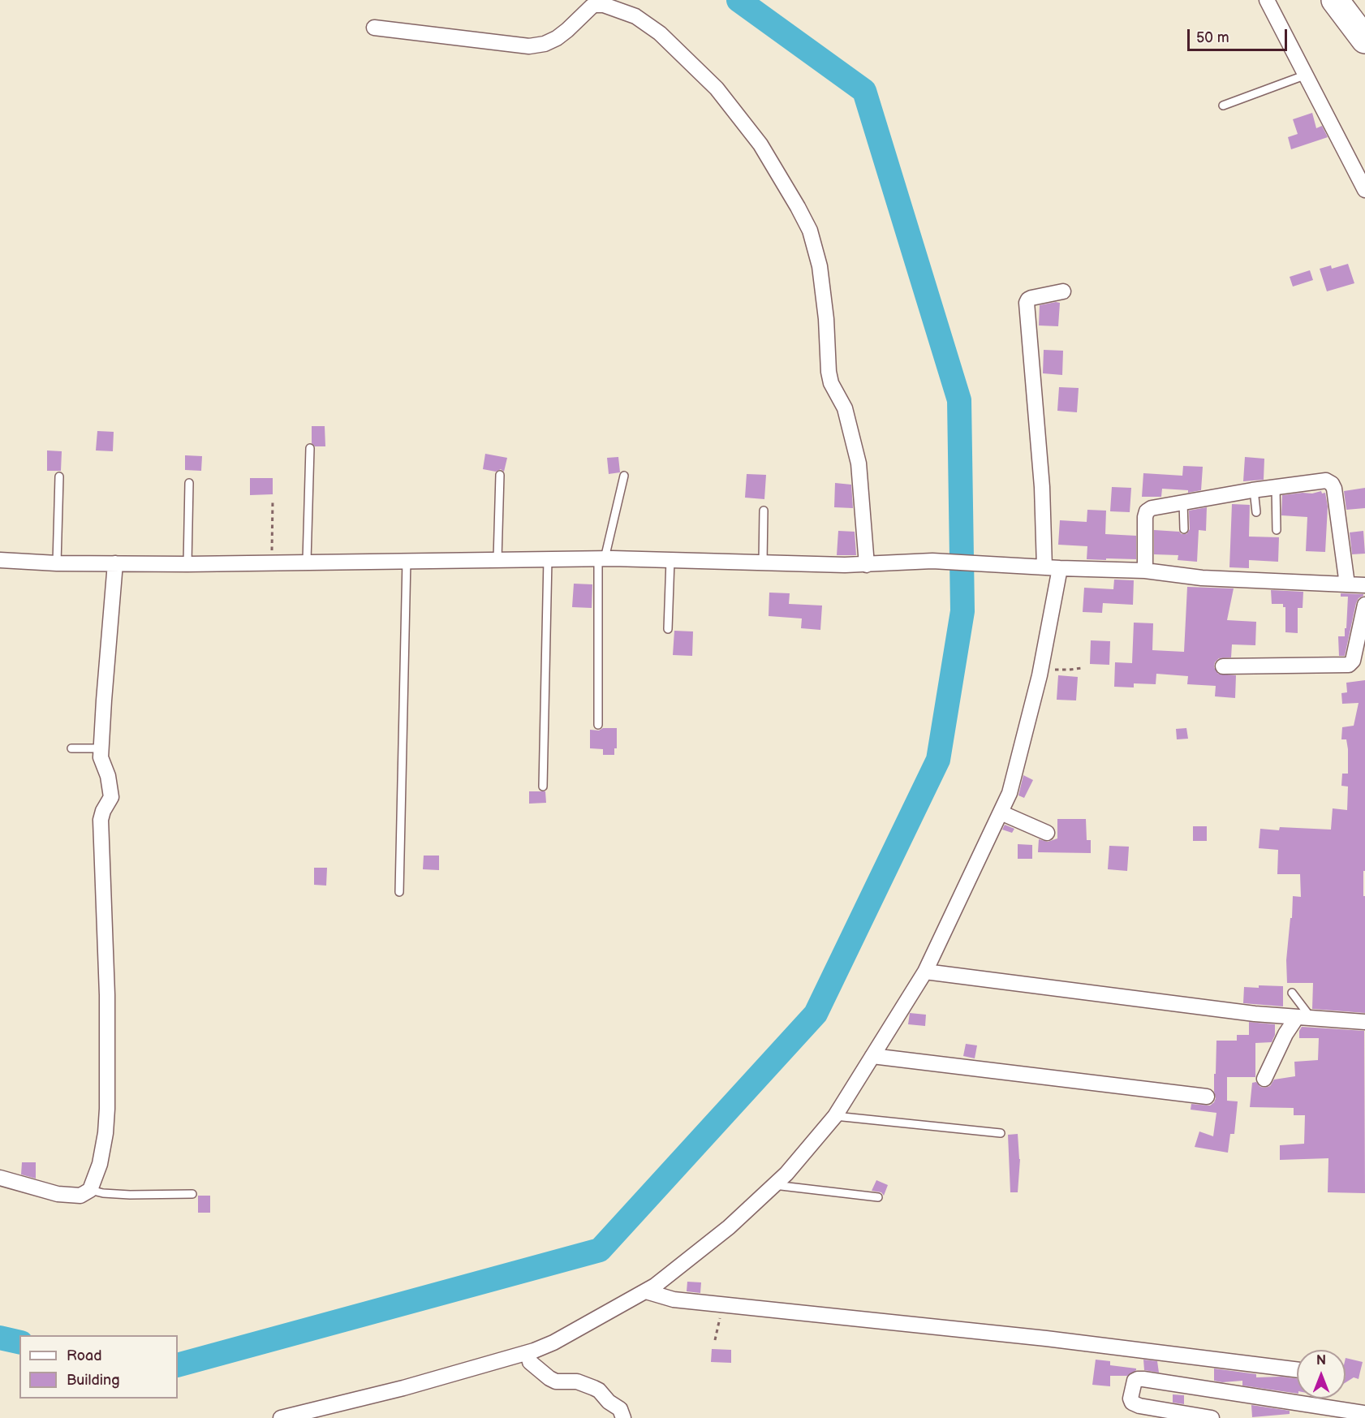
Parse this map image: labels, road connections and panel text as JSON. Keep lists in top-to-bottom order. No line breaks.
{"legend":["Road","Building"],"scale_bar":"50 m","north":"top"}
